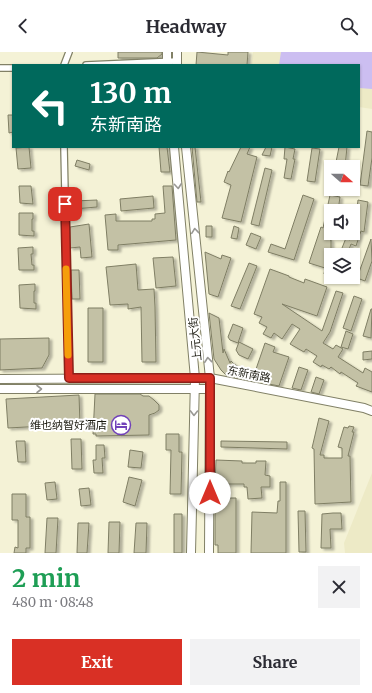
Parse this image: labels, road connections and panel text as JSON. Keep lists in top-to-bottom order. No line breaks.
{"streets":{"main road":["上元大街","东新南路"]},"crossings":[["上元大街","东新南路"]],"places":{"hotel":["维也纳智好酒店"]},"north":"right","page":{"header":"Headway","turn":["130 m","东新南路"],"heading":["2 min","480 m · 08:48"],"buttons":["Exit","Share"]}}
